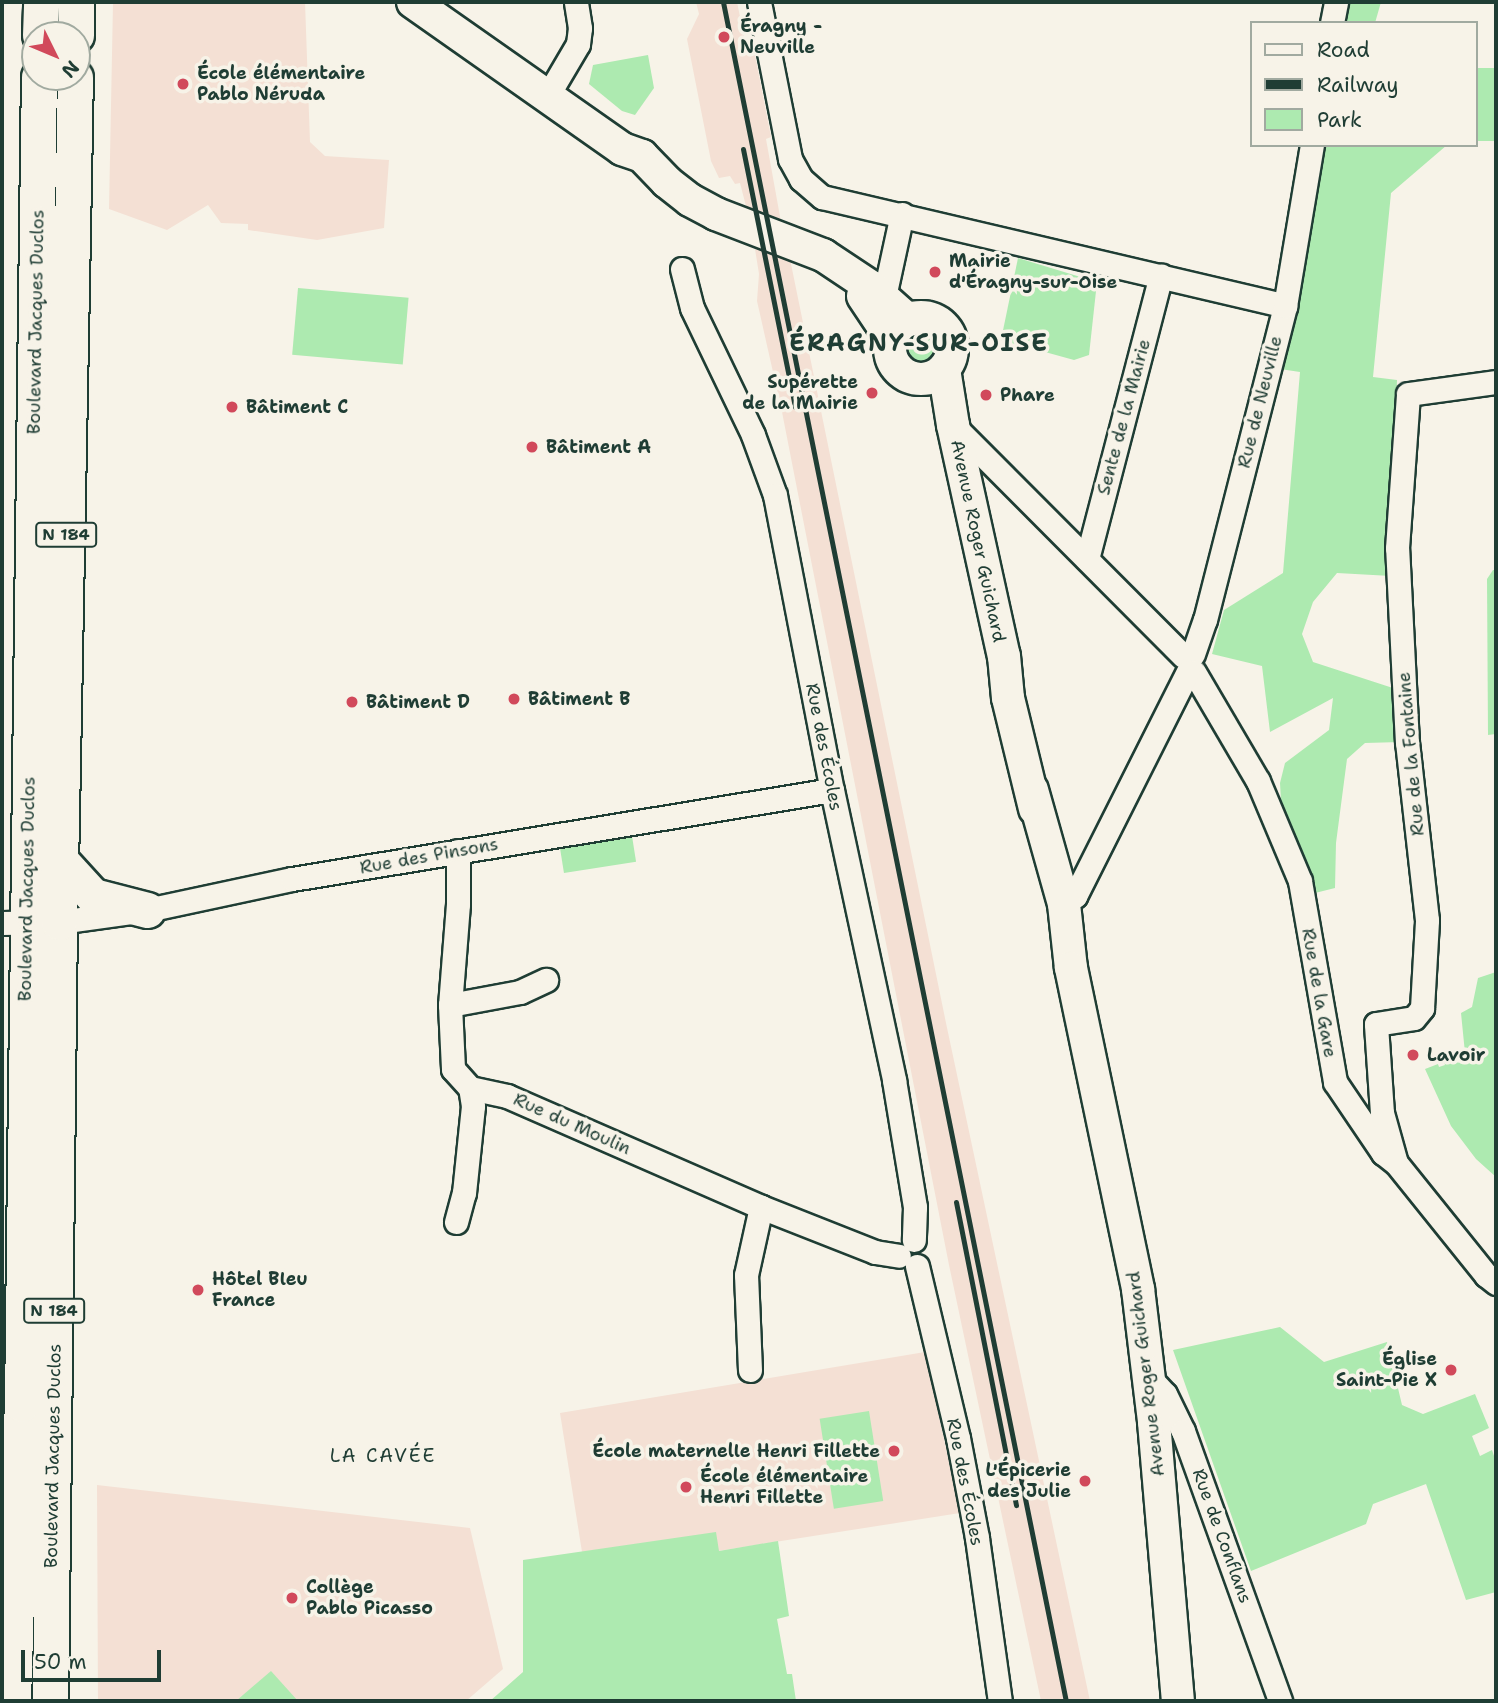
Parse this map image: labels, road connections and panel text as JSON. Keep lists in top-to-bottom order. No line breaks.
{"streets":{"main road":["Boulevard Jacques Duclos","N 184","Avenue Roger Guichard"],"street":["Rue de Neuville","Sente de la Mairie","Rue des Écoles","Rue de la Fontaine","Rue des Pinsons","Rue de la Gare","Rue du Moulin","Rue de Conflans"]},"crossings":[["Boulevard Jacques Duclos","Rue des Pinsons"],["Rue de Neuville","Avenue Roger Guichard"],["Rue de Neuville","Rue de la Gare"],["Sente de la Mairie","Rue de la Gare"],["Avenue Roger Guichard","Rue de la Gare"],["Avenue Roger Guichard","Rue de Conflans"],["Rue des Écoles","Rue des Pinsons"],["Rue des Écoles","Rue du Moulin"],["Rue de la Fontaine","Rue de la Gare"]],"districts":["ÉRAGNY-SUR-OISE","LA CAVÉE"],"places":["Éragny - Neuville","École élémentaire Pablo Néruda","Mairie d'Éragny-sur-Oise","Supérette de la Mairie","Phare","Bâtiment C","Bâtiment A","Bâtiment B","Bâtiment D","Lavoir","Hôtel Bleu France","Église Saint-Pie X","École maternelle Henri Fillette","L'Épicerie des Julie","École élémentaire Henri Fillette","Collège Pablo Picasso"],"legend":["Road","Railway","Park"],"scale_bar":"50 m","north":"bottom right"}
